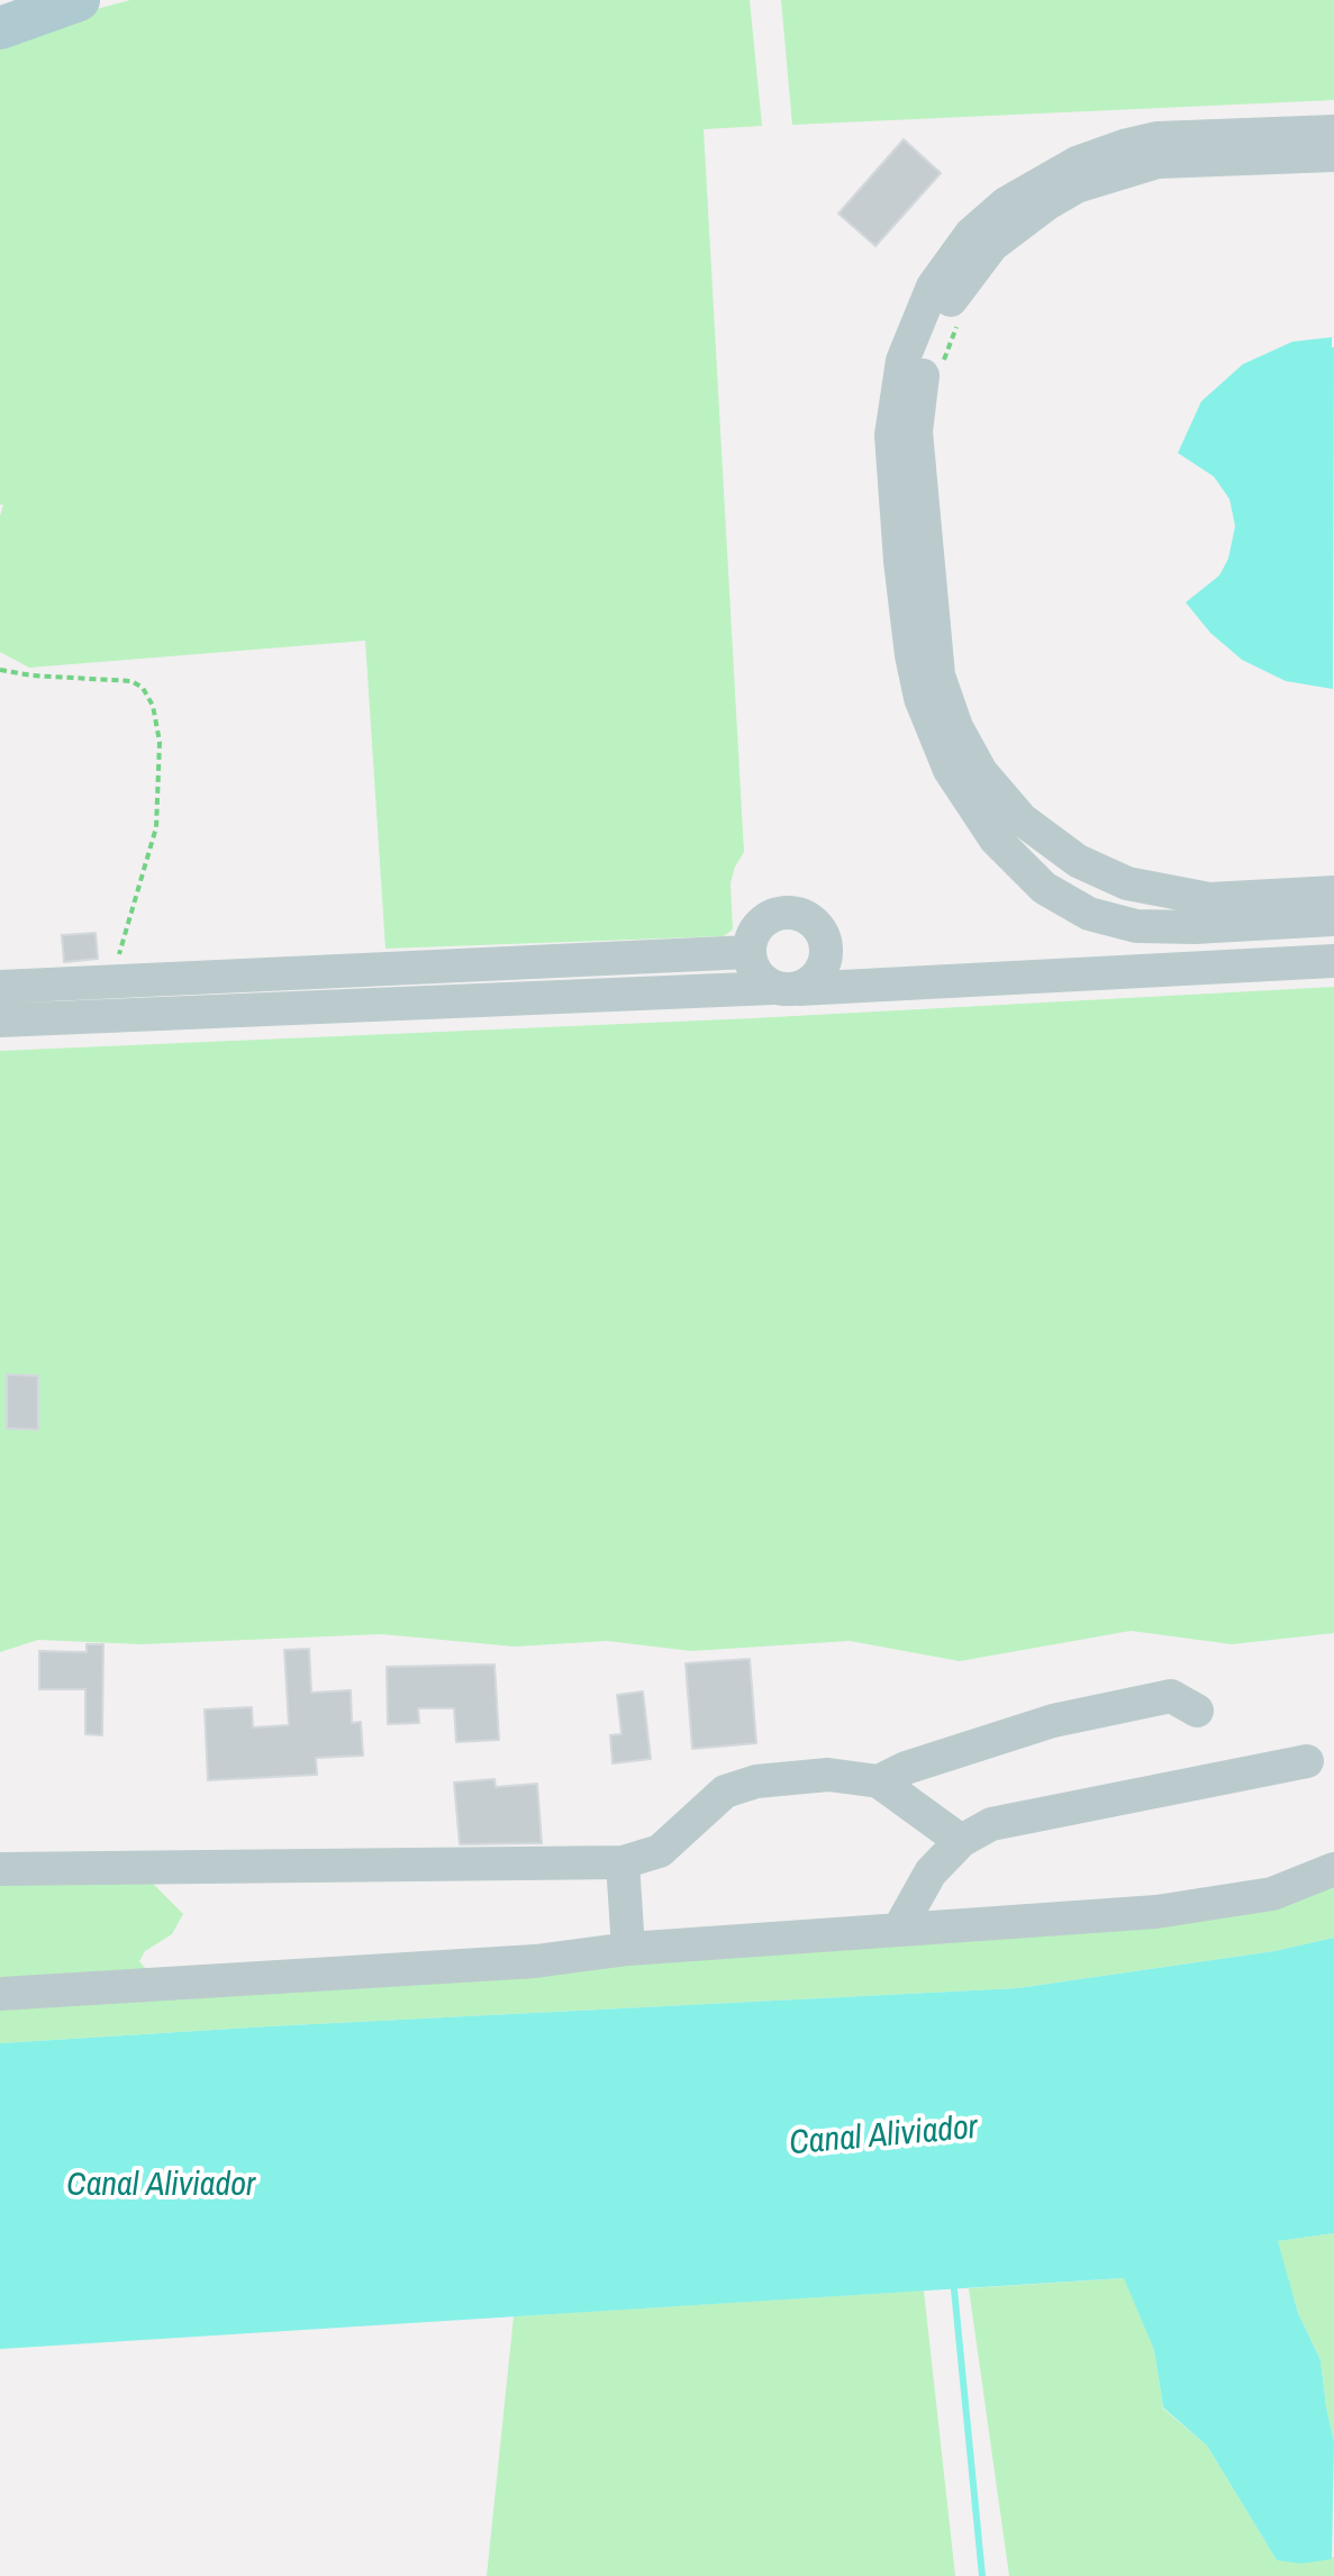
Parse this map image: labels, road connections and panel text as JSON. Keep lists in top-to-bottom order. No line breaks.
{"water":["Canal Aliviador"]}
